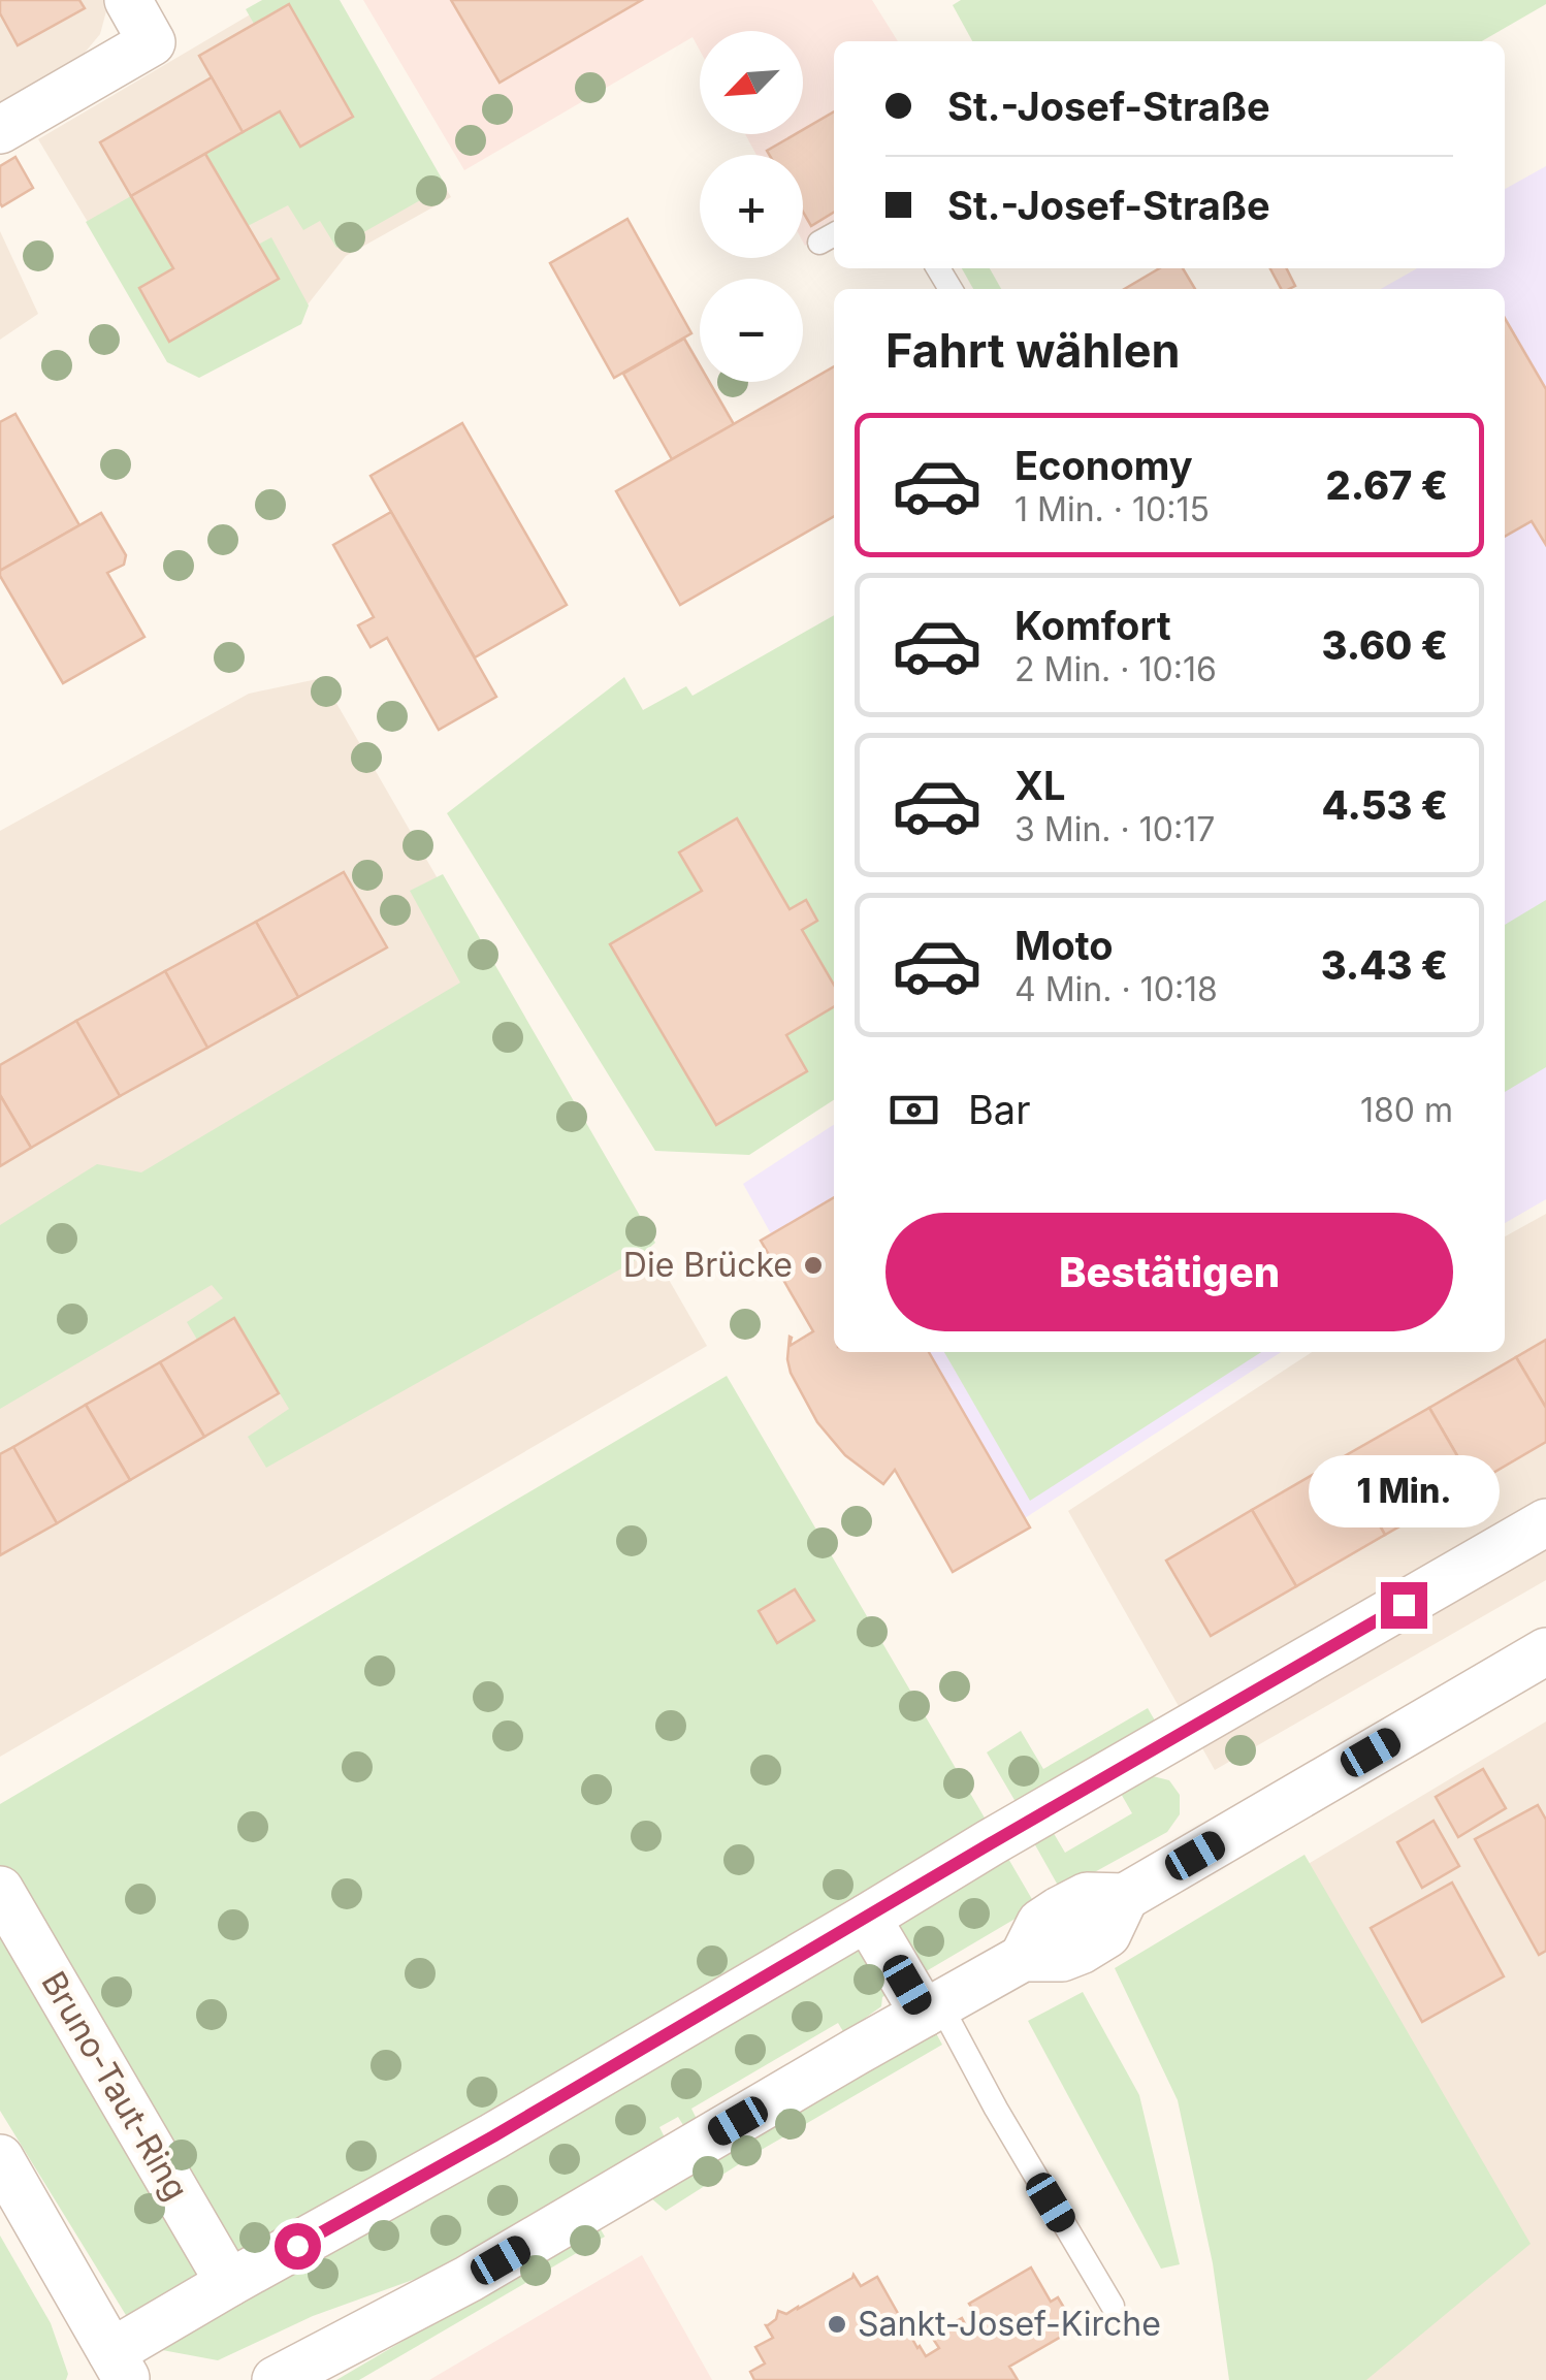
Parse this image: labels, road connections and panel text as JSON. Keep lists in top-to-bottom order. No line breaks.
{"streets":{"street":["Bruno-Taut-Ring"]},"places":["Die Brücke","Sankt-Josef-Kirche"],"north":"bottom left","page":{"map_buttons":["+","−"],"banner":["St.-Josef-Straße","St.-Josef-Straße"],"heading":"Fahrt wählen","list":[{"name":"Economy","note":"1 Min. · 10:15","value":"2.67 €"},{"name":"Komfort","note":"2 Min. · 10:16","value":"3.60 €"},{"name":"XL","note":"3 Min. · 10:17","value":"4.53 €"},{"name":"Moto","note":"4 Min. · 10:18","value":"3.43 €"}],"pay":["Bar","180 m"],"buttons":"Bestätigen","bubble":"1 Min."}}
